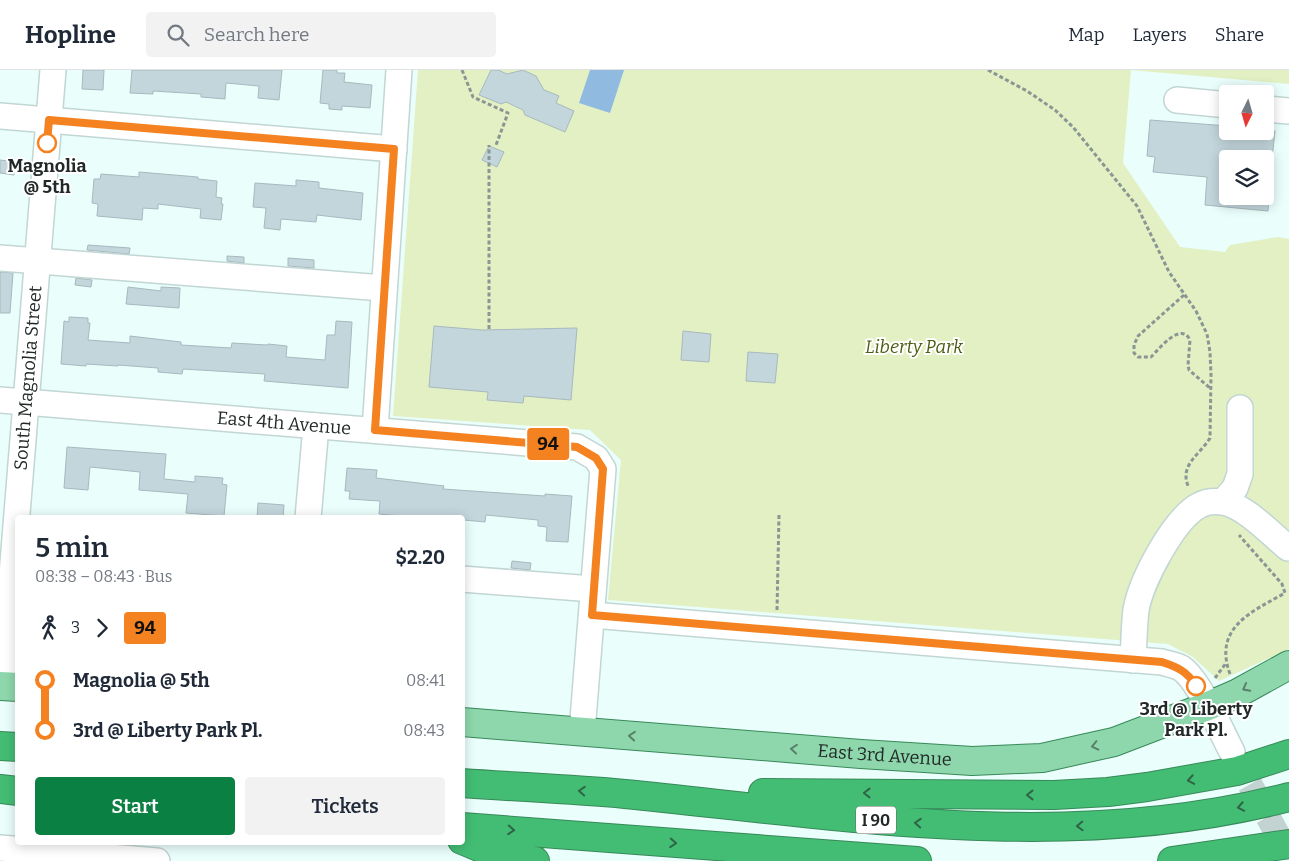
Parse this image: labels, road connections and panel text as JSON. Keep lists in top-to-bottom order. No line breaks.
{"streets":{"highway":["I 90"],"main road":["East 3rd Avenue"],"street":["South Magnolia Street","East 4th Avenue"]},"crossings":[["South Magnolia Street","East 4th Avenue"]],"one_way":["East 3rd Avenue"],"parks":["Liberty Park"],"places":["Magnolia @ 5th","3rd @ Liberty Park Pl."],"lines":["bus line 94"],"north":"bottom","page":{"header":"Hopline","search":"Search here","nav":["Map","Layers","Share"],"on_map":"94","heading":["5 min","08:38 – 08:43 · Bus","$2.20"],"legs":["3","94"],"list":[{"name":"Magnolia @ 5th","value":"08:41"},{"name":"3rd @ Liberty Park Pl.","value":"08:43"}],"buttons":["Start","Tickets"]}}
